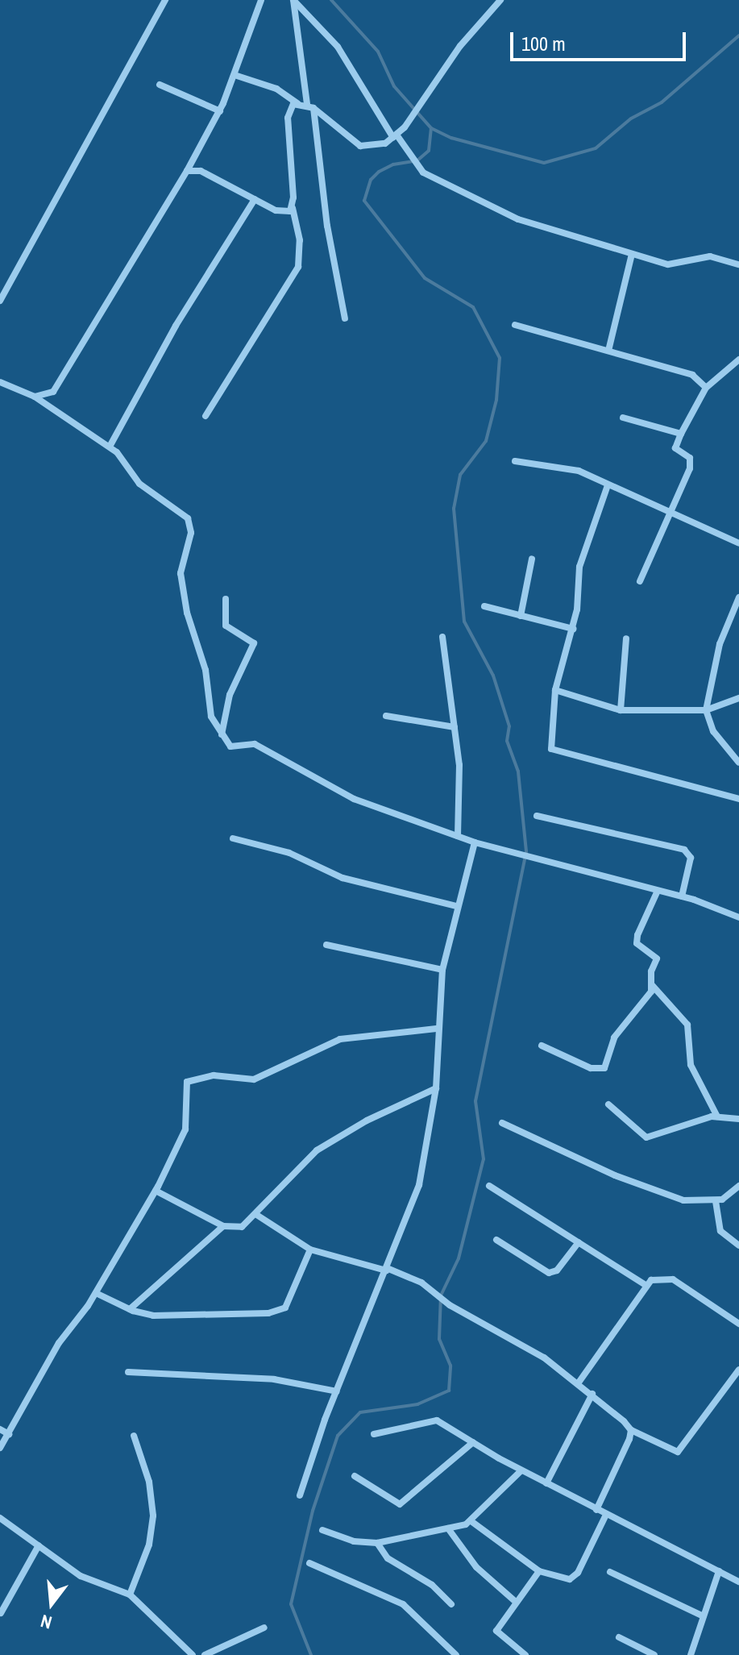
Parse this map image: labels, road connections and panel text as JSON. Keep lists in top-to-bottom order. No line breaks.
{"scale_bar":"100 m","north":"bottom"}
